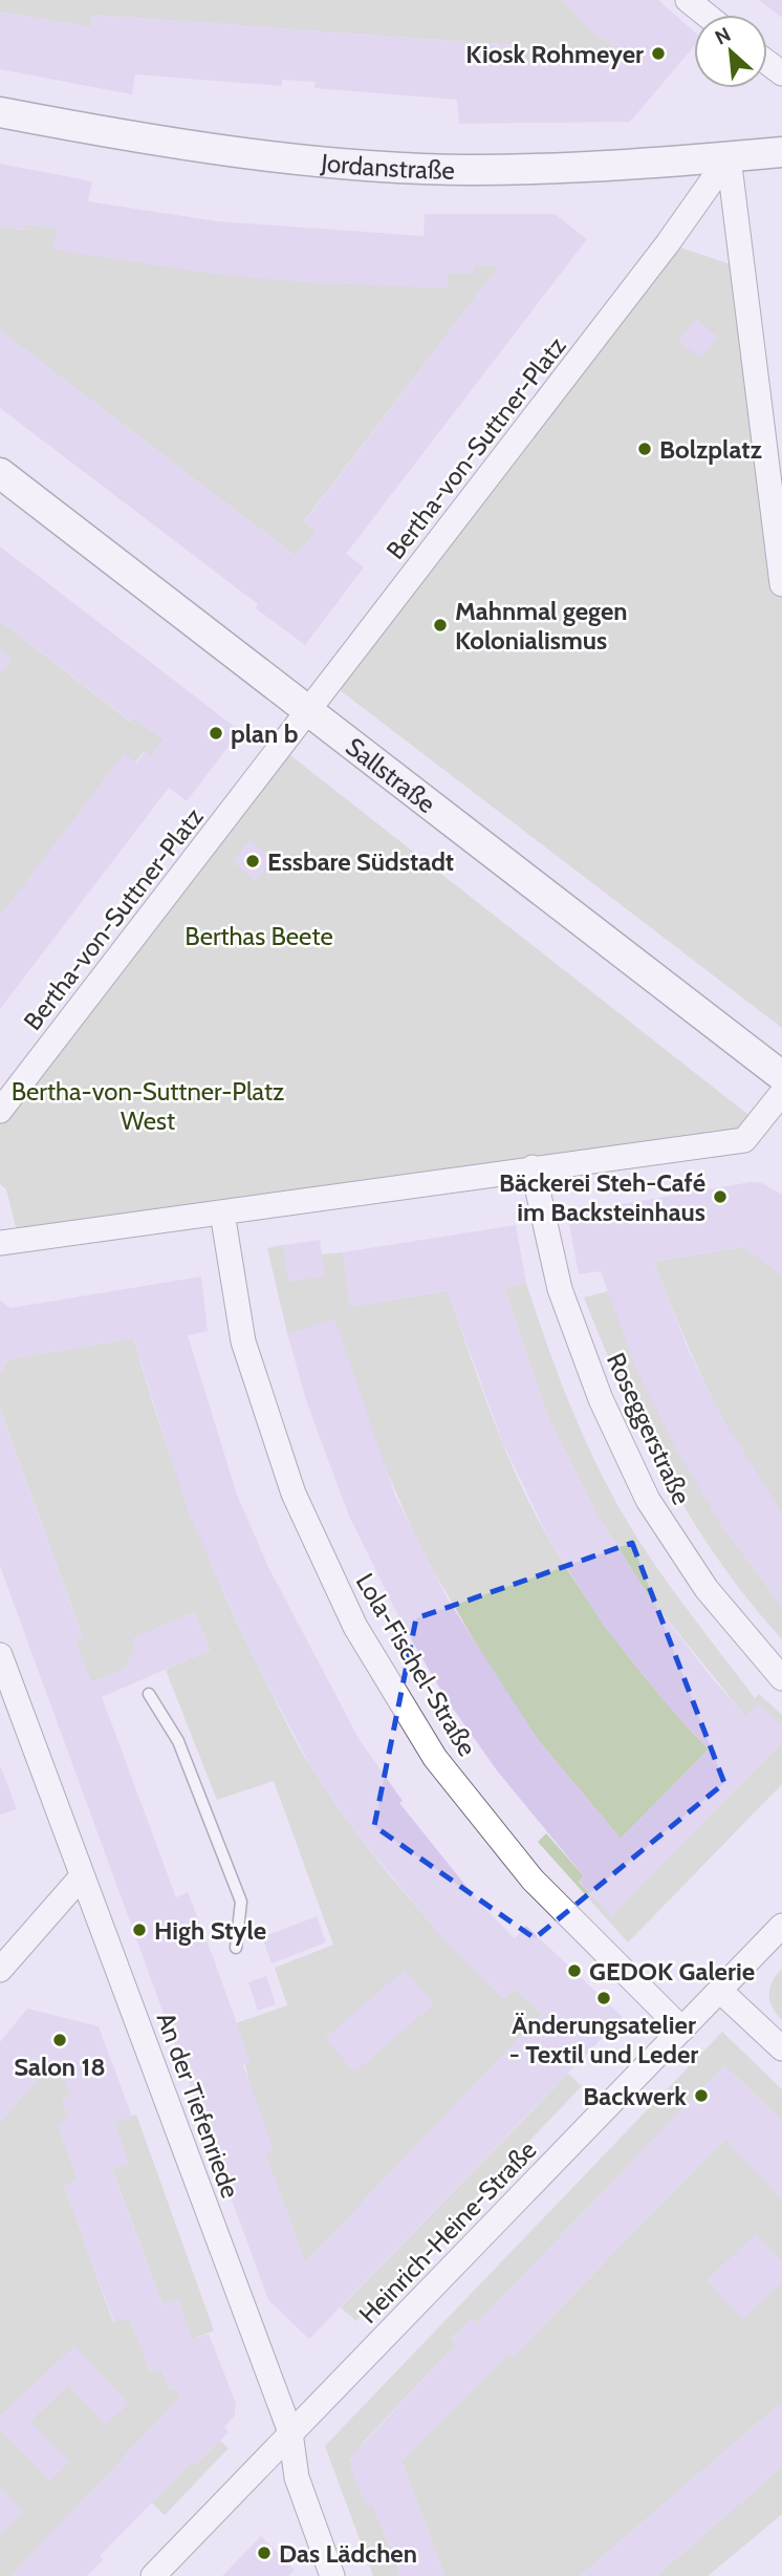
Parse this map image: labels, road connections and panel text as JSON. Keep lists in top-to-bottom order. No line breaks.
{"streets":{"street":["Jordanstraße","Bertha-von-Suttner-Platz","Sallstraße","Roseggerstraße","Lola-Fischel-Straße","An der Tiefenriede","Heinrich-Heine-Straße"]},"crossings":[["Jordanstraße","Bertha-von-Suttner-Platz"],["Bertha-von-Suttner-Platz","Sallstraße"],["Lola-Fischel-Straße","Heinrich-Heine-Straße"],["An der Tiefenriede","Heinrich-Heine-Straße"]],"parks":["Berthas Beete","Bertha-von-Suttner-Platz West"],"places":["Kiosk Rohmeyer","Bolzplatz","Mahnmal gegen Kolonialismus","plan b","Essbare Südstadt","Bäckerei Steh-Café im Backsteinhaus","High Style","GEDOK Galerie","Änderungsatelier - Textil und Leder","Salon 18","Backwerk","Das Lädchen"],"north":"top left"}
